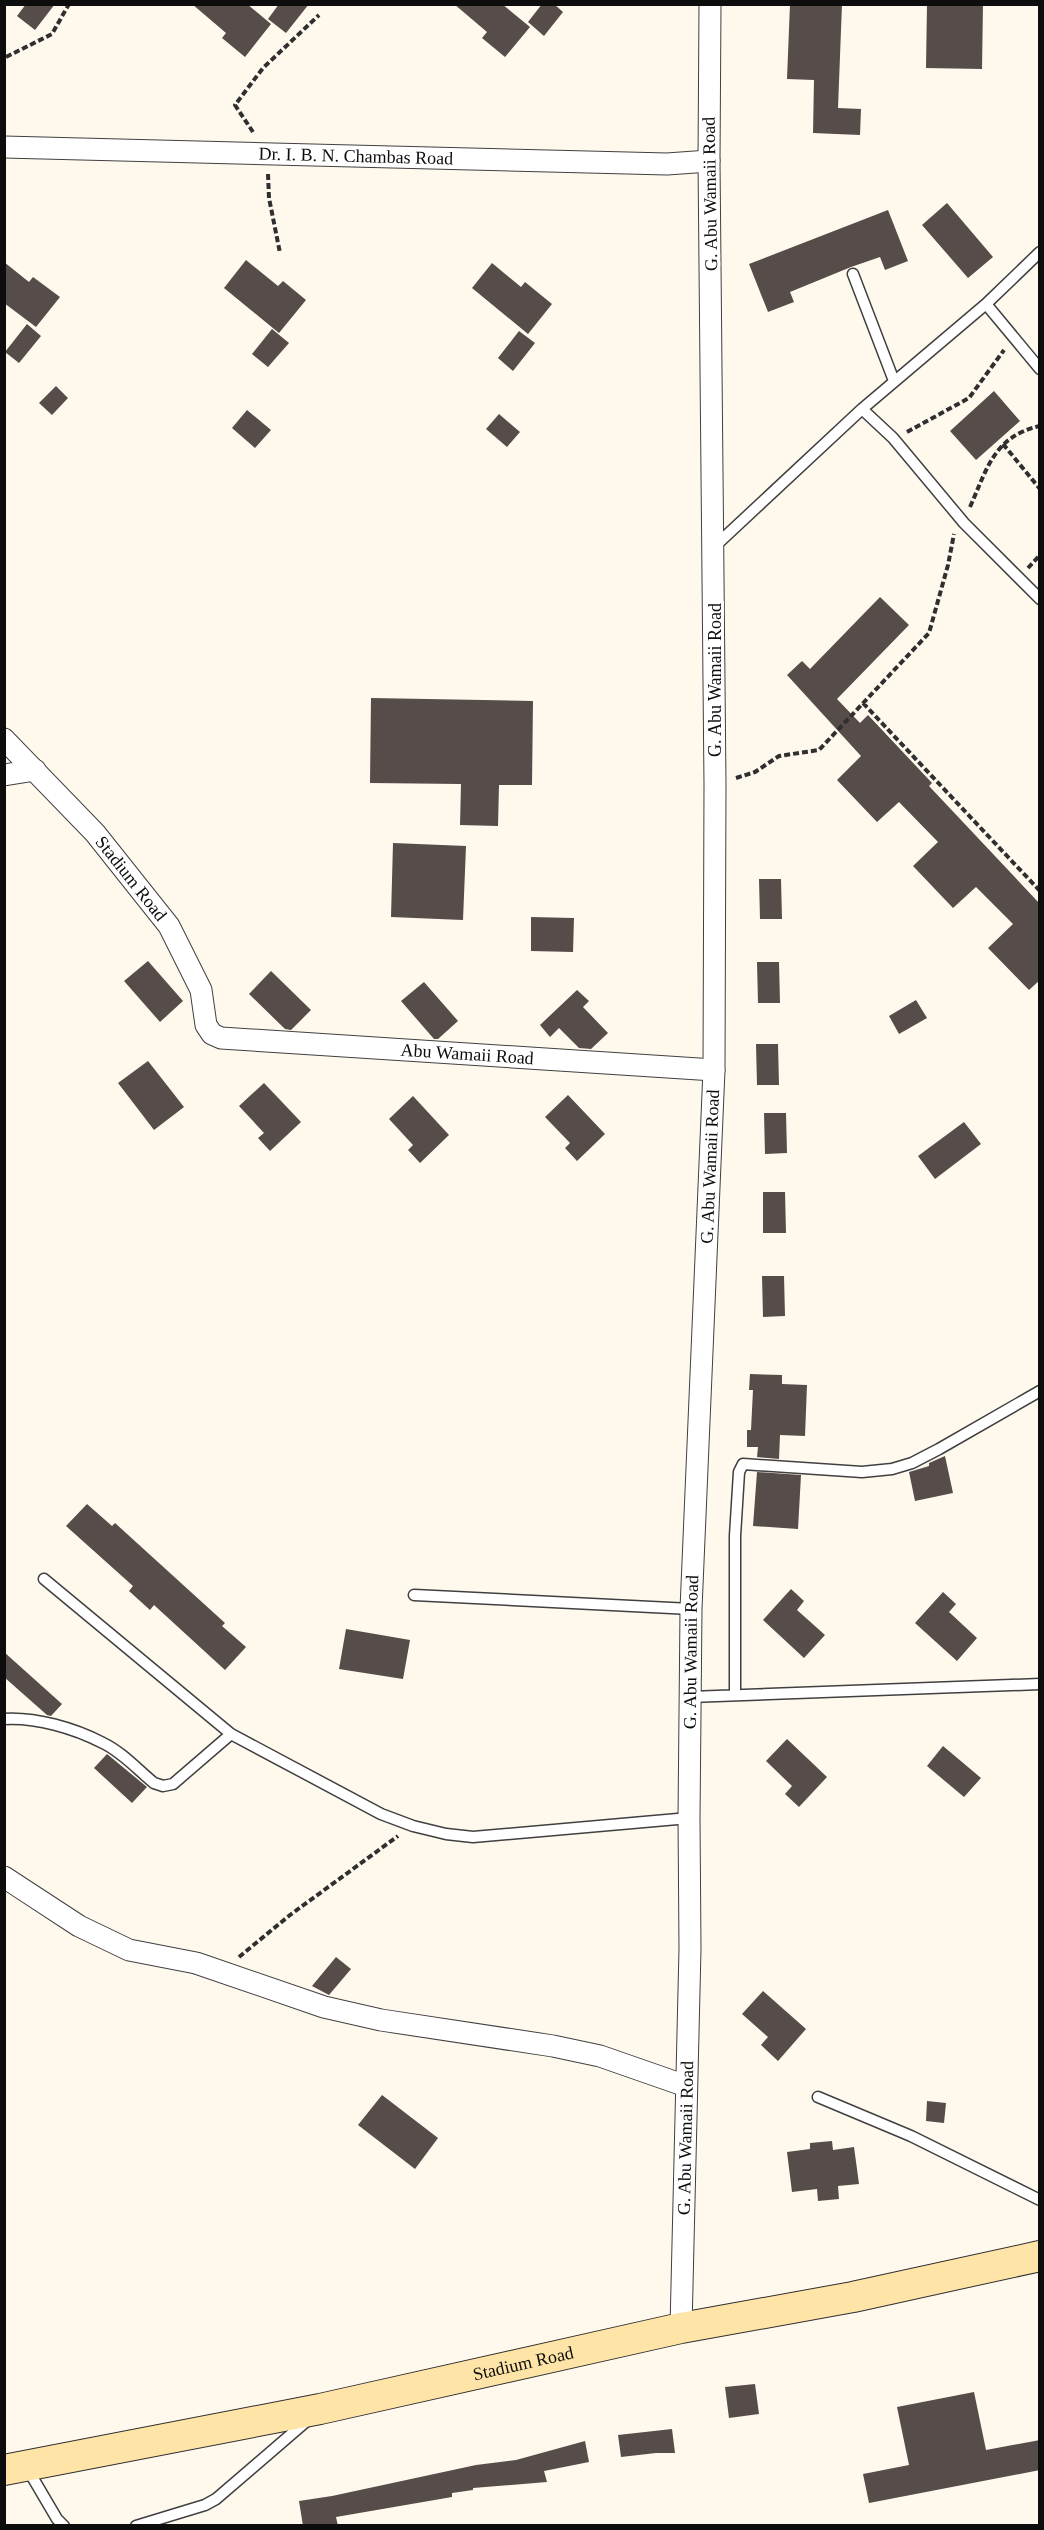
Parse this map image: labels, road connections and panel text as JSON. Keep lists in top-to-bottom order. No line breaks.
{"streets":{"main road":["Stadium Road"],"street":["Dr. I. B. N. Chambas Road","G. Abu Wamaii Road","Abu Wamaii Road"]},"crossings":[["Dr. I. B. N. Chambas Road","G. Abu Wamaii Road"],["G. Abu Wamaii Road","Stadium Road"],["G. Abu Wamaii Road","Abu Wamaii Road"],["Stadium Road","Abu Wamaii Road"]]}
